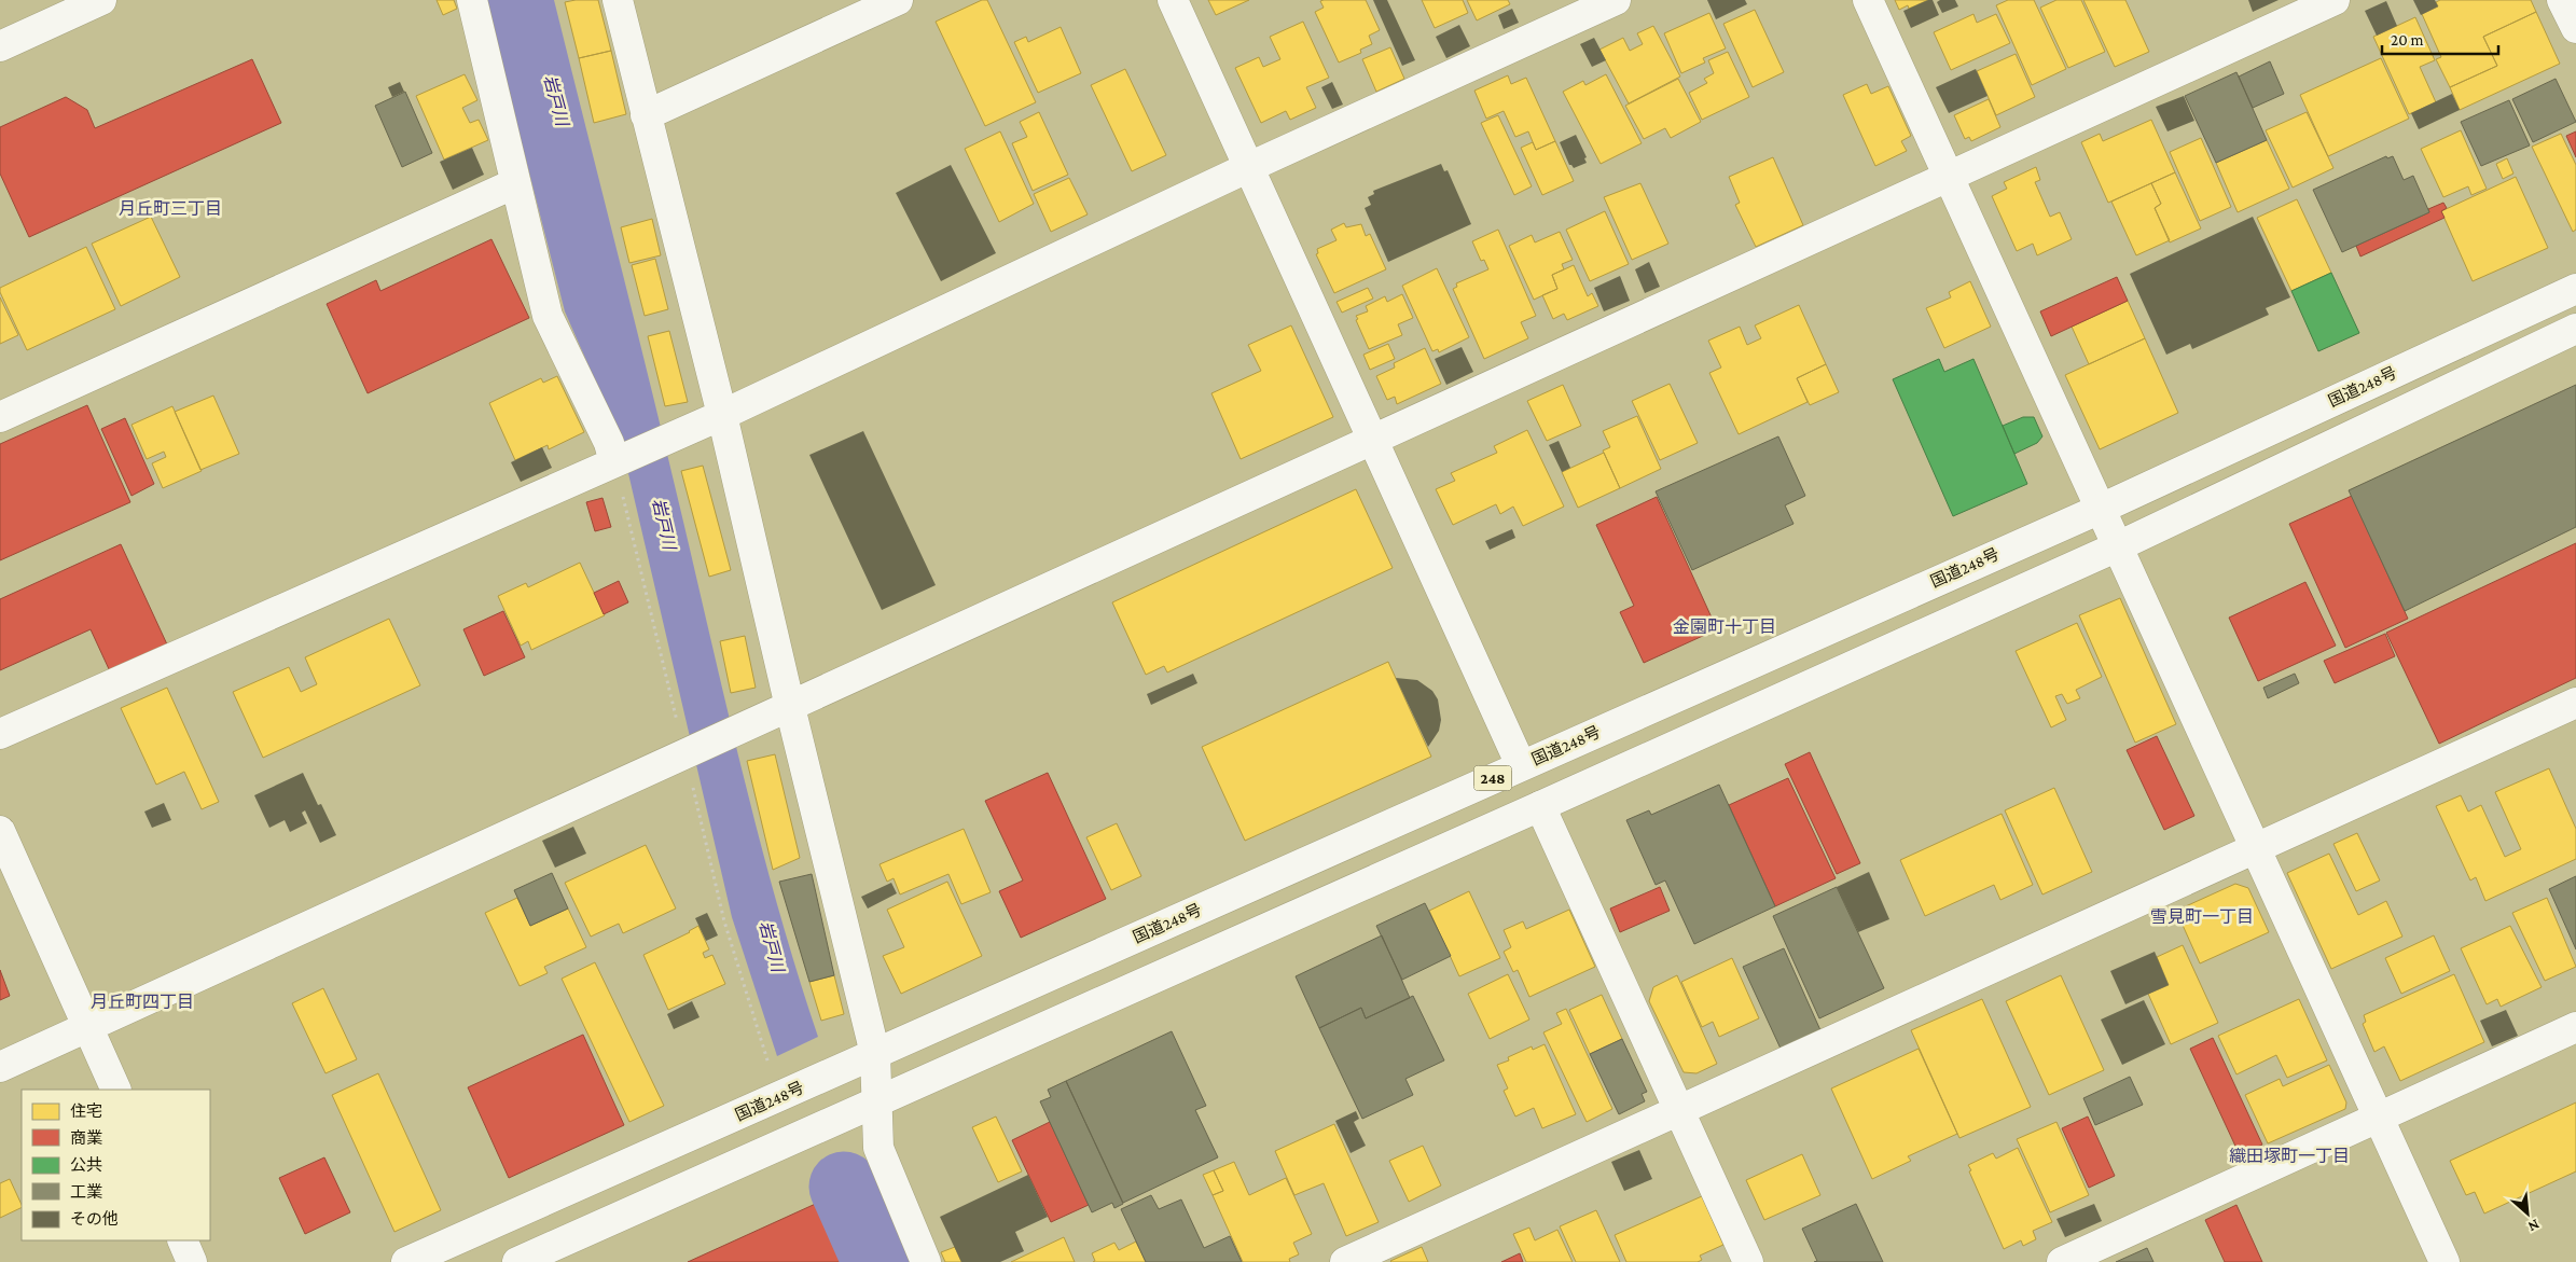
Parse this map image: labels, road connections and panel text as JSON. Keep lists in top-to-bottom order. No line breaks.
{"streets":{"main road":["国道248号","248"]},"districts":["月丘町三丁目","金園町十丁目","雪見町一丁目","月丘町四丁目","織田塚町一丁目"],"water":["岩戸川"],"legend":["住宅","商業","公共","工業","その他"],"scale_bar":"20 m","north":"bottom right"}
